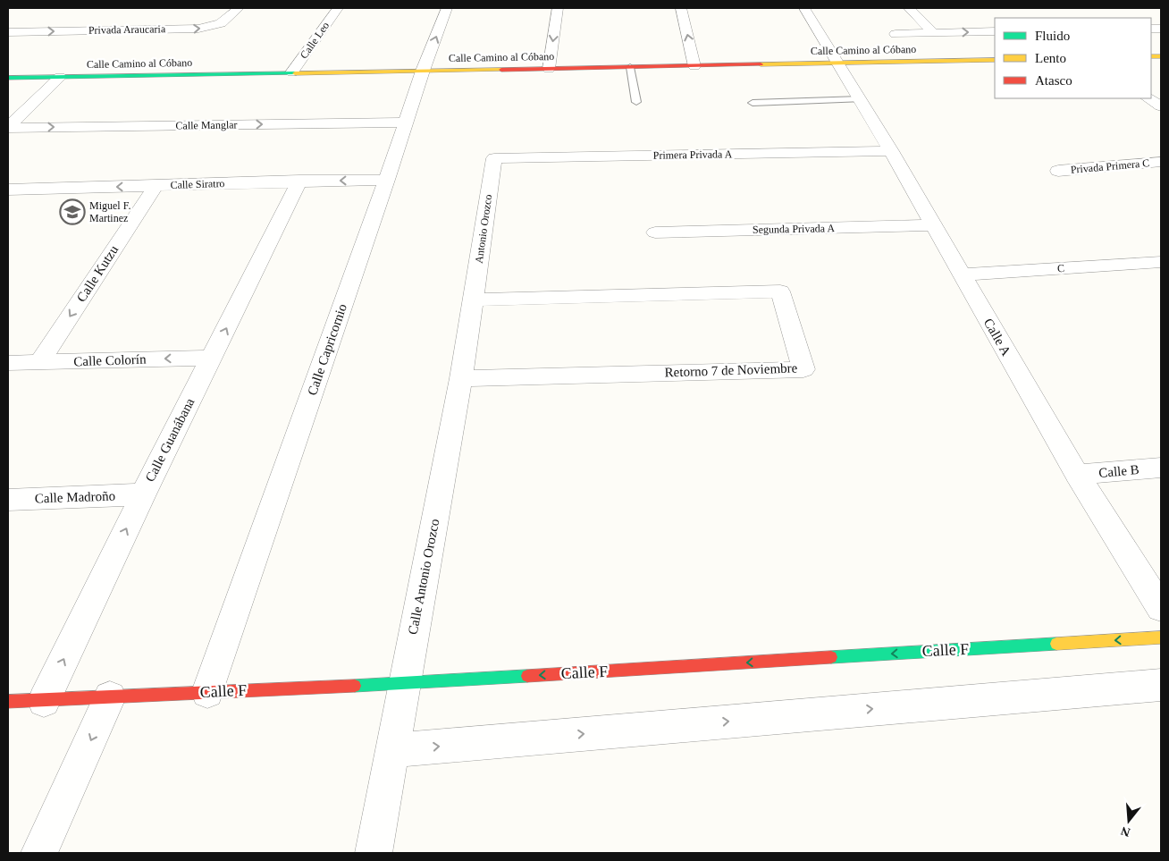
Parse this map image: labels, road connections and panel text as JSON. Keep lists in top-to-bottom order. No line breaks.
{"streets":{"street":["Privada Araucaria","Calle Leo","Calle Camino al Cóbano","Calle Manglar","Primera Privada A","Privada Primera C","Calle Siratro","Antonio Orozco","Segunda Privada A","C","Calle Kutzu","Calle A","Calle Capricornio","Calle Colorín","Retorno 7 de Noviembre","Calle Guanábana","Calle B","Calle Madroño","Calle Antonio Orozco","Calle F"]},"crossings":[["Calle Leo","Calle Camino al Cóbano"],["Calle Camino al Cóbano","Calle A"],["Calle Camino al Cóbano","Calle Capricornio"],["Calle Manglar","Calle Capricornio"],["Primera Privada A","Antonio Orozco"],["Primera Privada A","Calle A"],["Calle Siratro","Calle Kutzu"],["Calle Siratro","Calle Capricornio"],["Calle Siratro","Calle Guanábana"],["Antonio Orozco","Retorno 7 de Noviembre"],["Antonio Orozco","Calle Antonio Orozco"],["Segunda Privada A","Calle A"],["C","Calle A"],["Calle Kutzu","Calle Colorín"],["Calle A","Calle B"],["Calle Capricornio","Calle F"],["Calle Colorín","Calle Guanábana"],["Retorno 7 de Noviembre","Calle Antonio Orozco"],["Calle Guanábana","Calle Madroño"],["Calle Guanábana","Calle F"],["Calle Antonio Orozco","Calle F"]],"one_way":["Privada Araucaria","Calle Manglar","Calle Siratro","Calle Kutzu","Calle Colorín","Calle Guanábana"],"places":{"school or university":["Miguel F. Martinez"]},"legend":["Fluido","Lento","Atasco"],"north":"bottom"}
